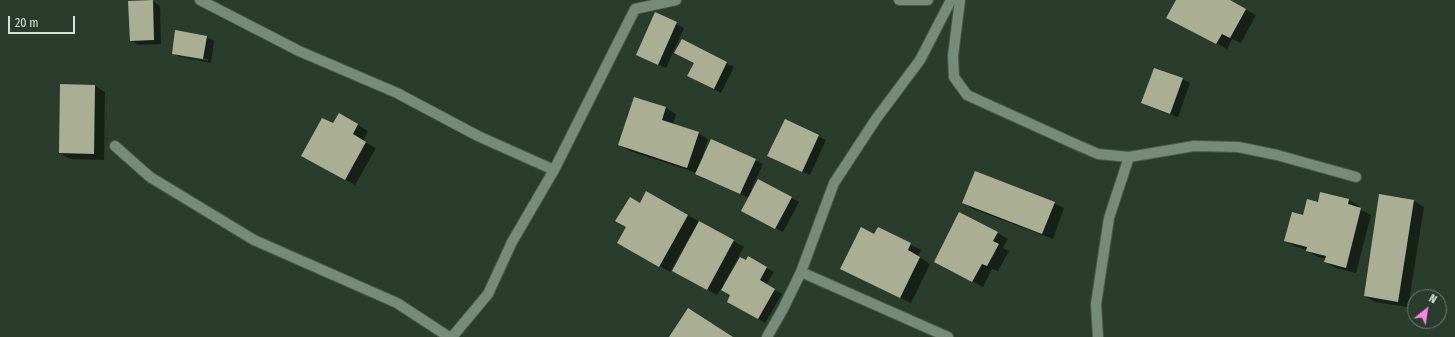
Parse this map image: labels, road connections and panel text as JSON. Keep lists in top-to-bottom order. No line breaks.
{"scale_bar":"20 m","north":"top right"}
